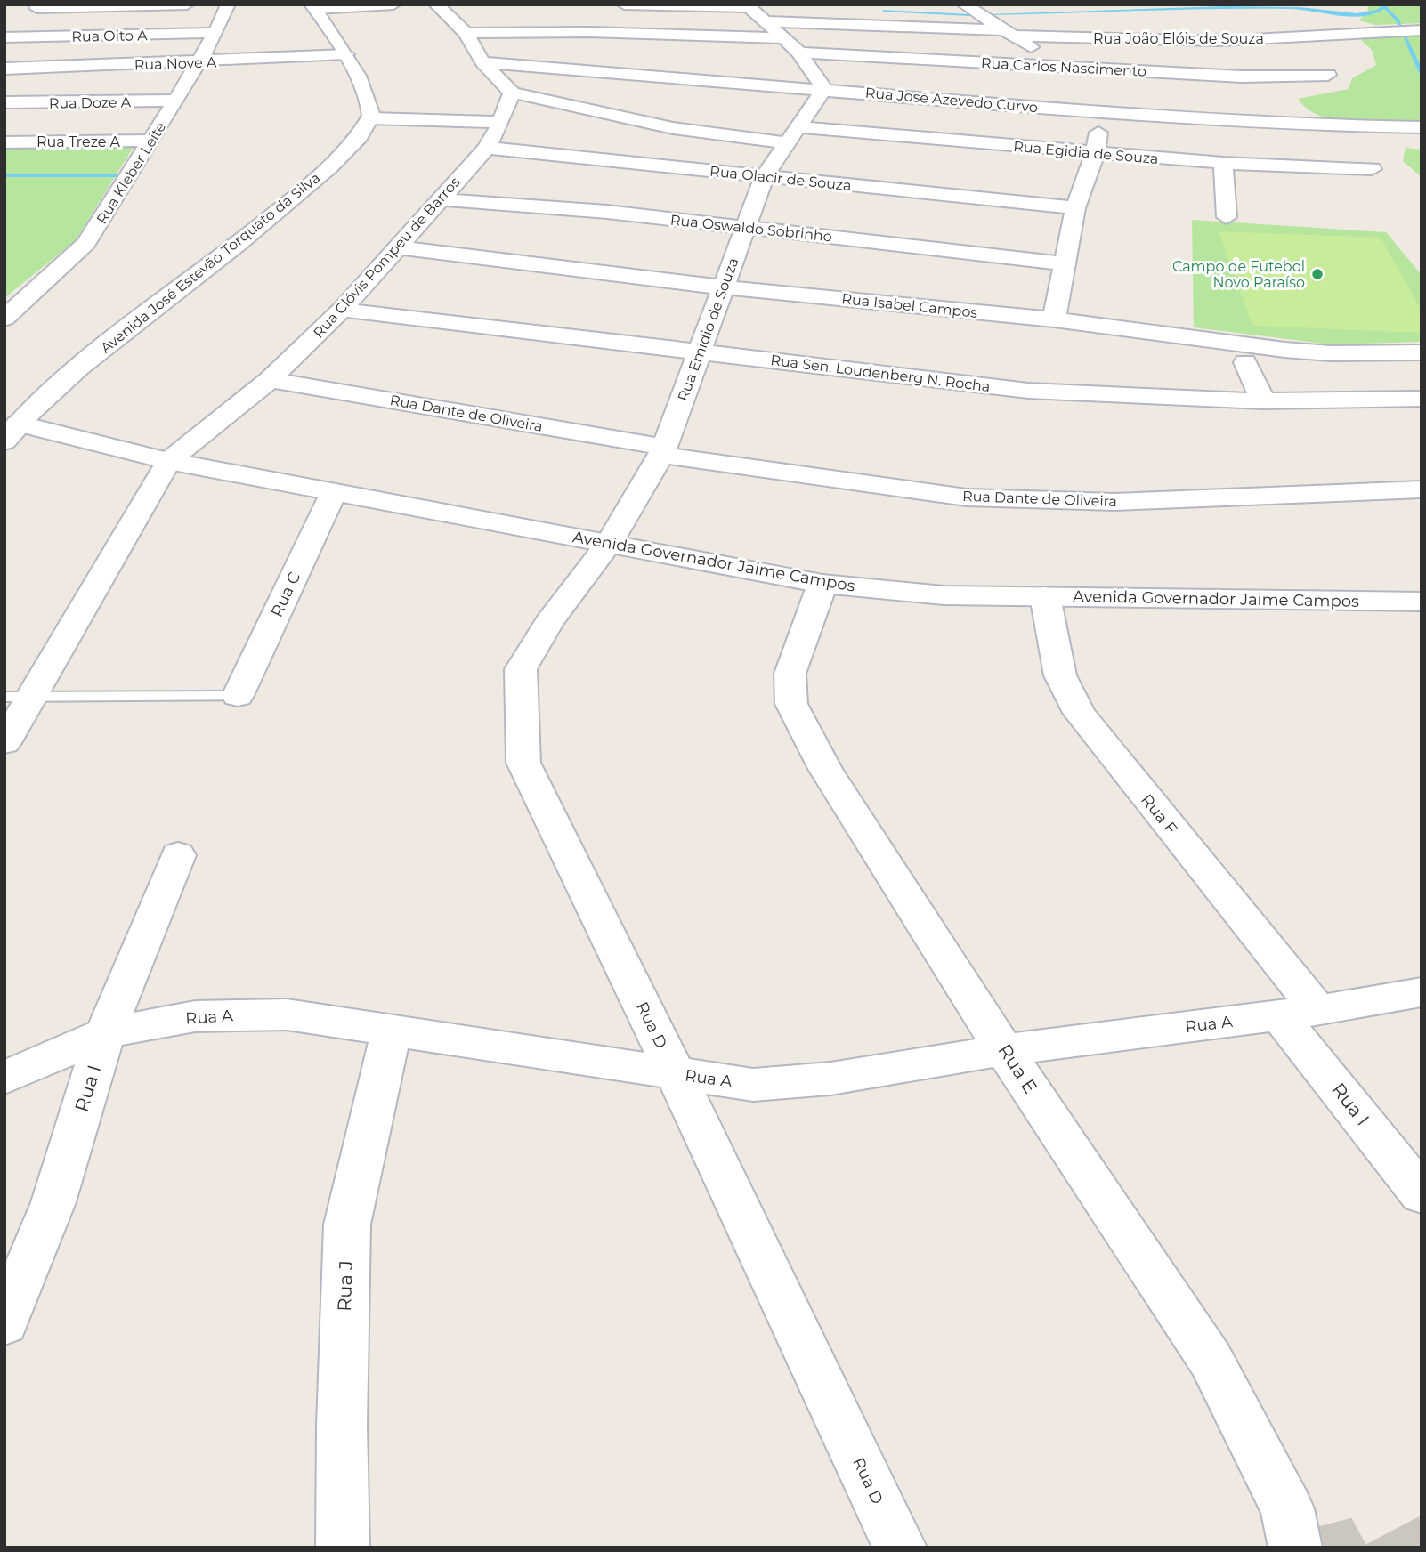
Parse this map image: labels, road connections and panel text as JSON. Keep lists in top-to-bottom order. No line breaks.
{"streets":{"street":["Rua Oito A","Rua João Elóis de Souza","Rua Nove A","Rua Carlos Nascimento","Rua José Azevedo Curvo","Rua Doze A","Rua Treze A","Rua Egidia de Souza","Rua Kleber Leite","Rua Olacir de Souza","Rua Oswaldo Sobrinho","Rua Clóvis Pompeu de Barros","Avenida José Estevão Torquato da Silva","Rua Isabel Campos","Rua Emidio de Souza","Rua Sen. Loudenberg N. Rocha","Rua Dante de Oliveira","Avenida Governador Jaime Campos","Rua C","Rua F","Rua A","Rua D","Rua E","Rua I","Rua J"]},"crossings":[["Rua Oito A","Rua Kleber Leite"],["Rua Nove A","Rua Kleber Leite"],["Rua José Azevedo Curvo","Rua Emidio de Souza"],["Rua Doze A","Rua Kleber Leite"],["Rua Treze A","Rua Kleber Leite"],["Rua Egidia de Souza","Rua Clóvis Pompeu de Barros"],["Rua Egidia de Souza","Rua Emidio de Souza"],["Rua Olacir de Souza","Rua Clóvis Pompeu de Barros"],["Rua Olacir de Souza","Rua Emidio de Souza"],["Rua Oswaldo Sobrinho","Rua Clóvis Pompeu de Barros"],["Rua Oswaldo Sobrinho","Rua Emidio de Souza"],["Rua Clóvis Pompeu de Barros","Rua Isabel Campos"],["Rua Clóvis Pompeu de Barros","Rua Sen. Loudenberg N. Rocha"],["Rua Clóvis Pompeu de Barros","Rua Dante de Oliveira"],["Rua Clóvis Pompeu de Barros","Avenida Governador Jaime Campos"],["Avenida José Estevão Torquato da Silva","Avenida Governador Jaime Campos"],["Rua Isabel Campos","Rua Emidio de Souza"],["Rua Emidio de Souza","Rua Sen. Loudenberg N. Rocha"],["Rua Emidio de Souza","Rua Dante de Oliveira"],["Rua Emidio de Souza","Avenida Governador Jaime Campos"],["Rua Emidio de Souza","Rua D"],["Avenida Governador Jaime Campos","Rua C"],["Avenida Governador Jaime Campos","Rua F"],["Avenida Governador Jaime Campos","Rua D"],["Avenida Governador Jaime Campos","Rua E"],["Rua F","Rua A"],["Rua F","Rua I"],["Rua A","Rua D"],["Rua A","Rua E"],["Rua A","Rua I"],["Rua A","Rua J"]],"places":["Campo de Futebol Novo Paraíso"]}
